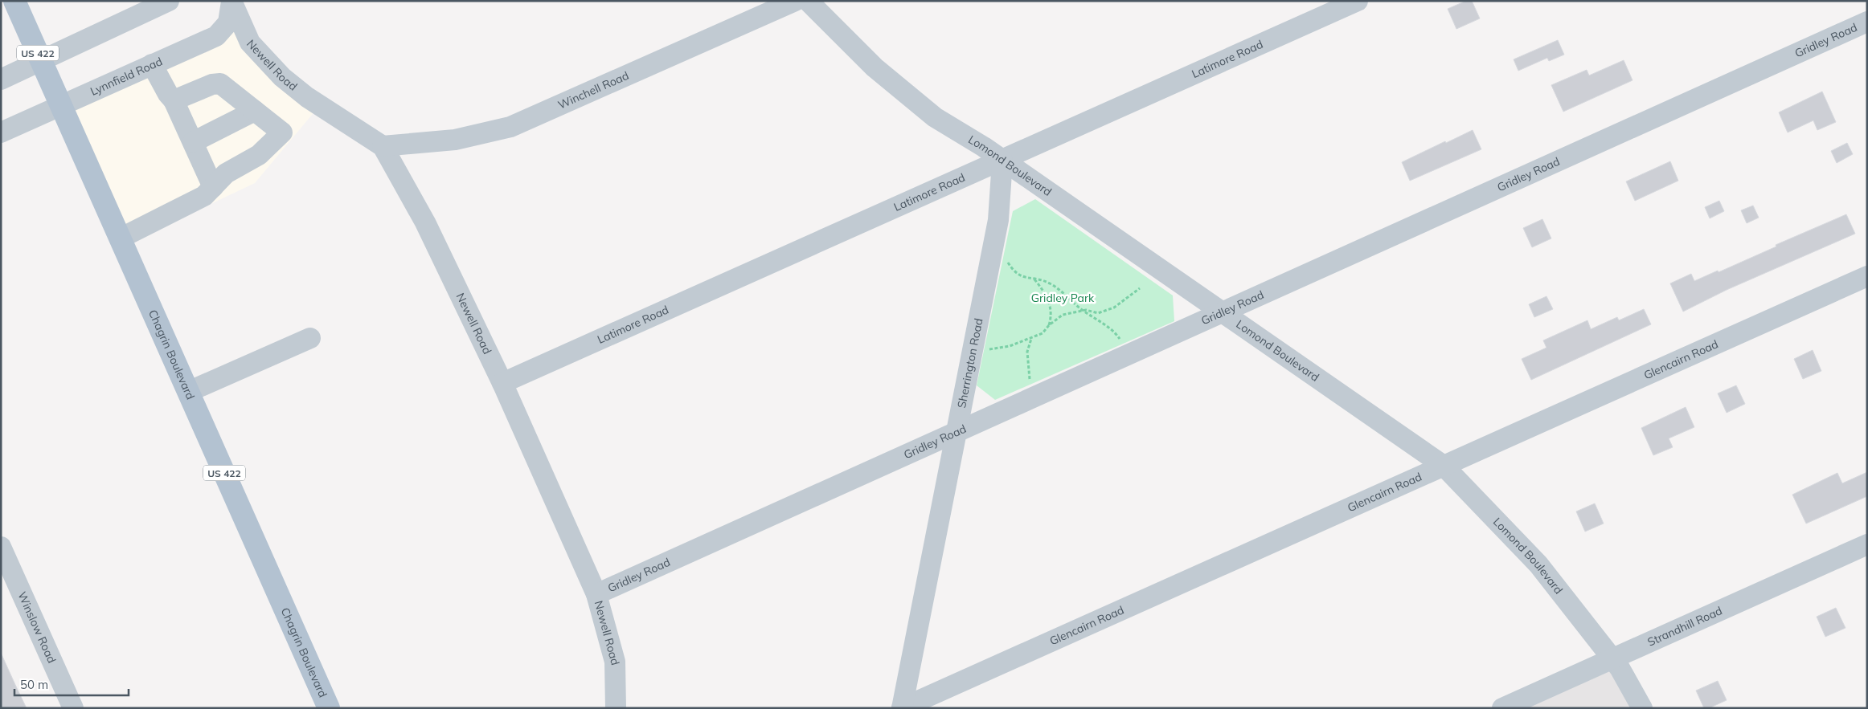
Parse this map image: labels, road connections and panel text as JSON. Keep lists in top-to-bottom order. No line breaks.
{"streets":{"main road":["US 422","Chagrin Boulevard"],"street":["Gridley Road","Latimore Road","Newell Road","Lynnfield Road","Winchell Road","Lomond Boulevard","Glencairn Road","Sherrington Road","Strandhill Road","Winslow Road"]},"crossings":[["Gridley Road","Newell Road"],["Gridley Road","Lomond Boulevard"],["Gridley Road","Sherrington Road"],["Latimore Road","Newell Road"],["Latimore Road","Lomond Boulevard"],["Latimore Road","Sherrington Road"],["Newell Road","Lynnfield Road"],["Newell Road","Winchell Road"],["Lynnfield Road","Chagrin Boulevard"],["Lomond Boulevard","Glencairn Road"],["Lomond Boulevard","Sherrington Road"],["Lomond Boulevard","Strandhill Road"],["Glencairn Road","Sherrington Road"]],"parks":["Gridley Park"],"scale_bar":"50 m"}
